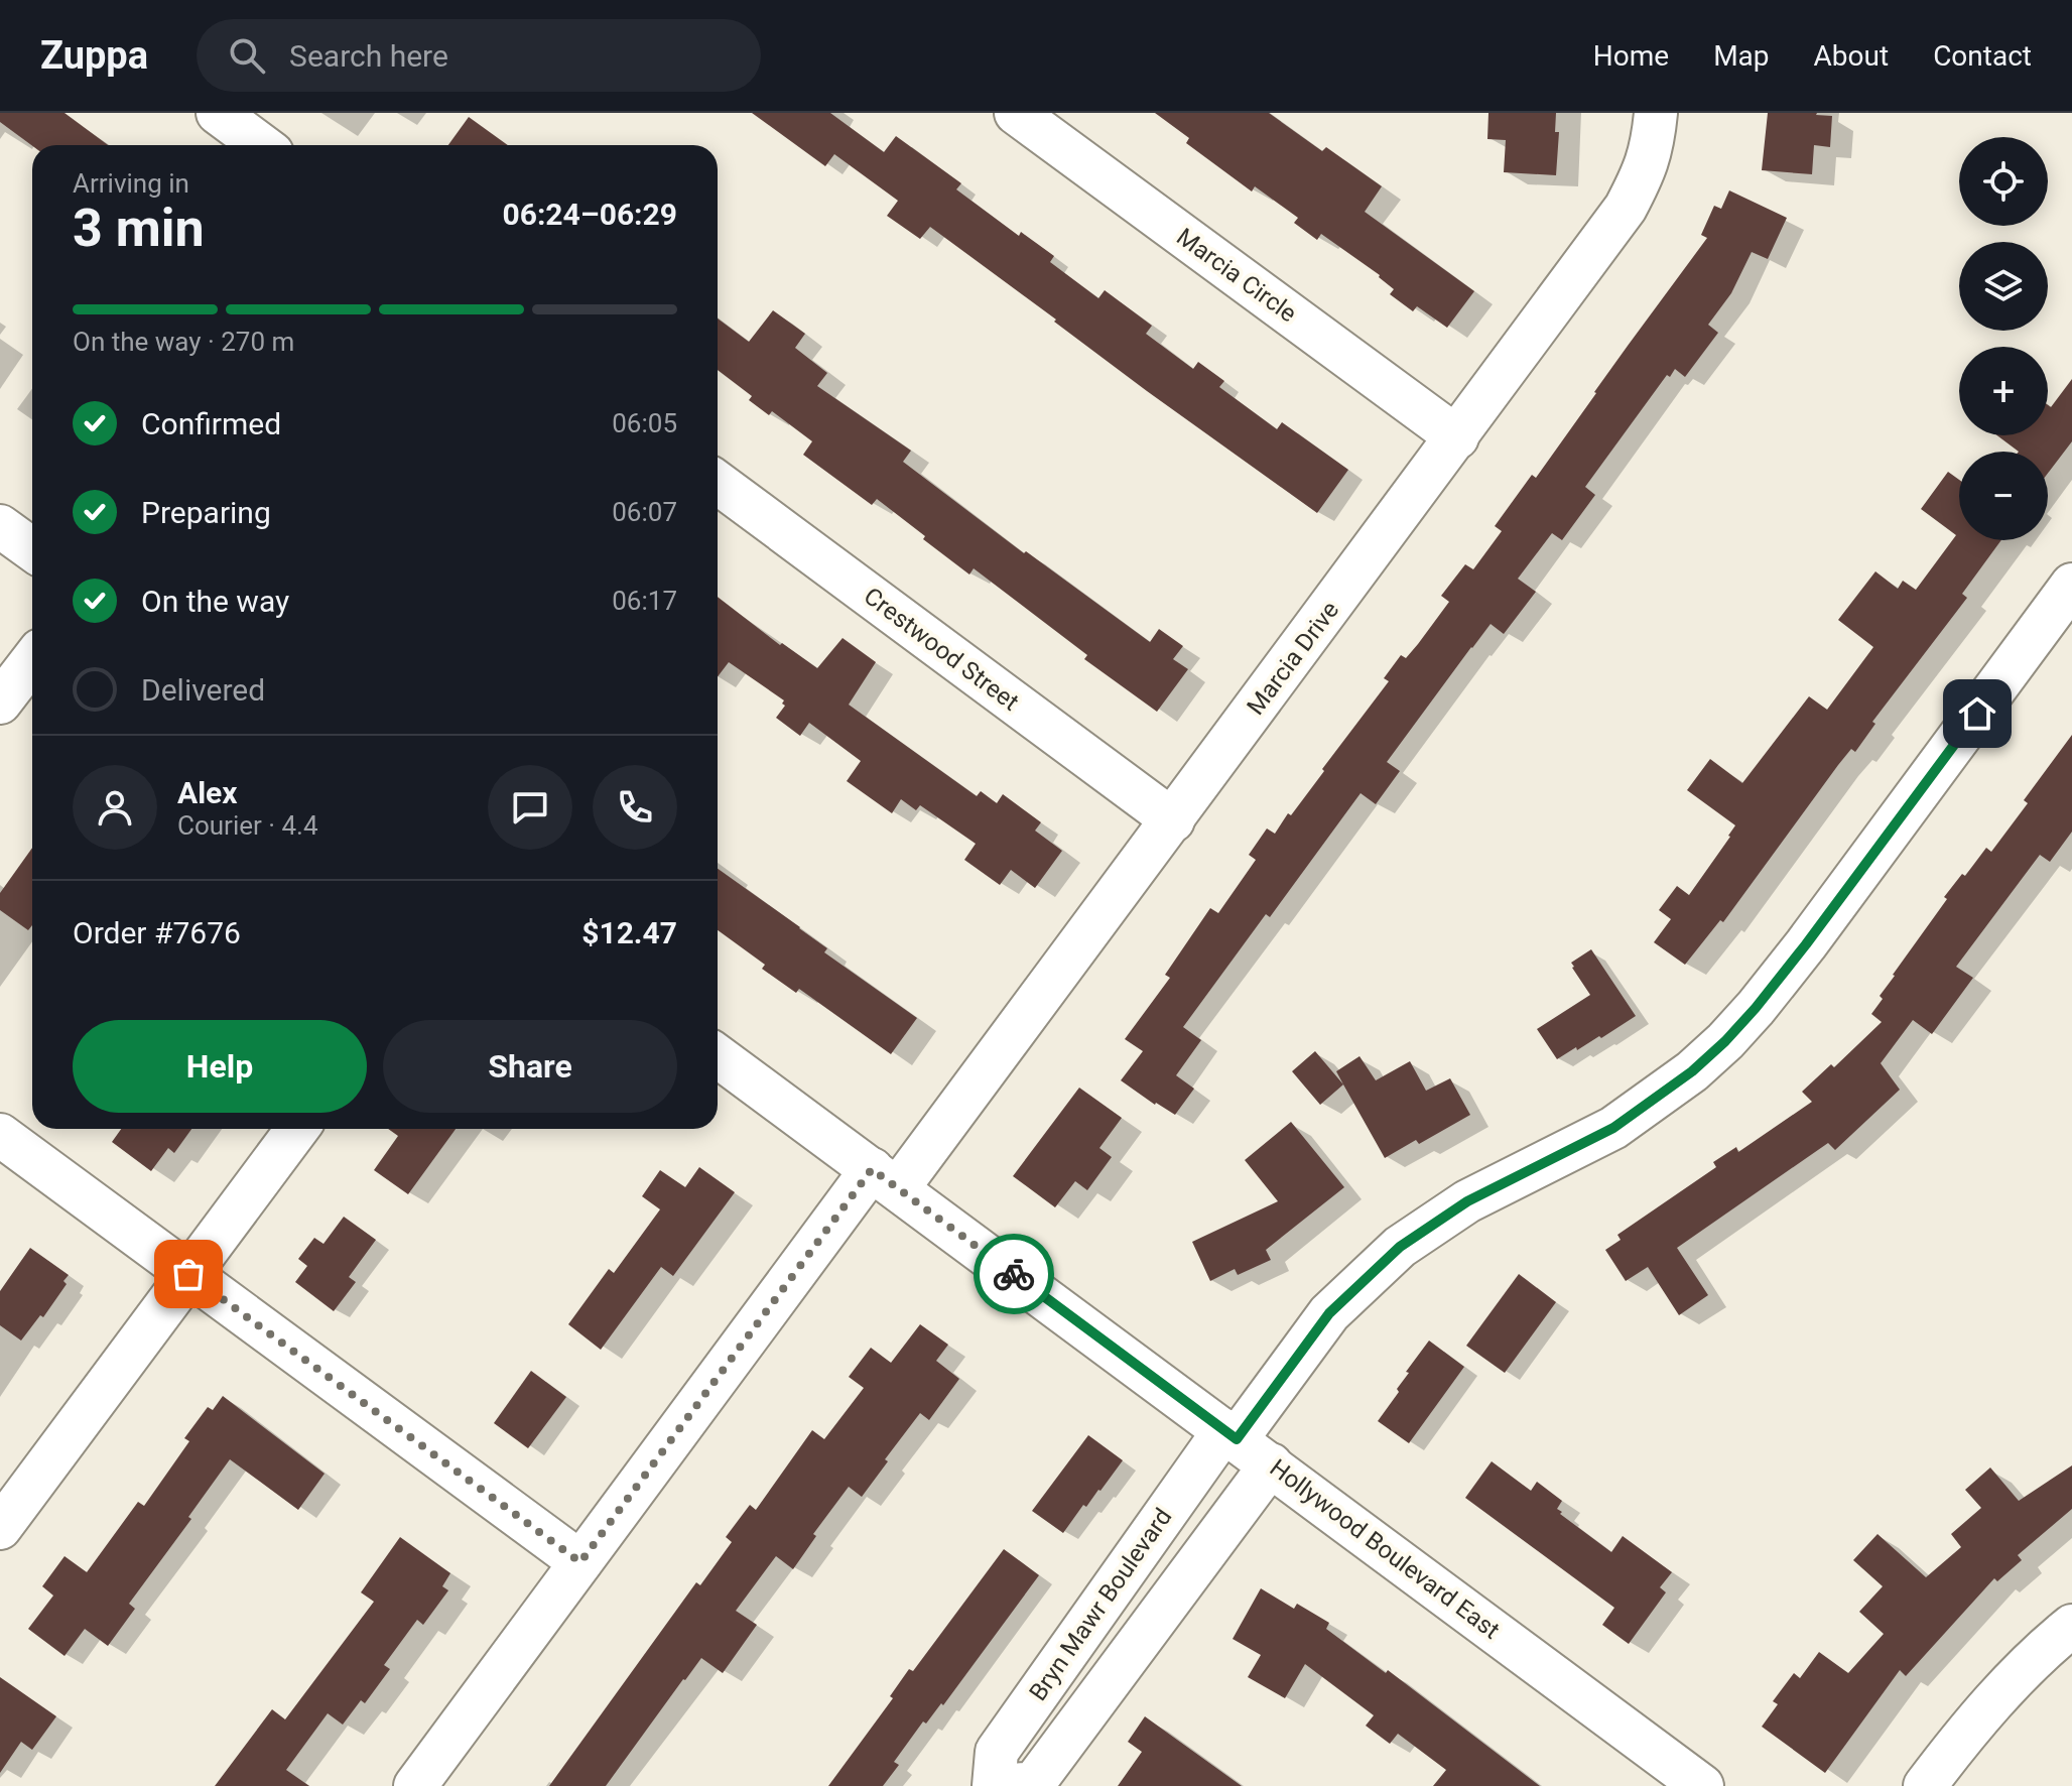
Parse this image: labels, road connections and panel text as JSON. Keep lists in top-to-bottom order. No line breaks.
{"streets":{"street":["Marcia Circle","Crestwood Street","Marcia Drive","Hollywood Boulevard East","Bryn Mawr Boulevard"]},"crossings":[["Marcia Circle","Marcia Drive"],["Crestwood Street","Marcia Drive"],["Marcia Drive","Hollywood Boulevard East"],["Hollywood Boulevard East","Bryn Mawr Boulevard"]],"page":{"header":"Zuppa","search":"Search here","nav":["Home","Map","About","Contact"],"map_buttons":["+","−"],"heading":["3 min","Arriving in","06:24–06:29"],"panel":["Alex","Courier · 4.4","Order #7676","$12.47"],"bar":"On the way · 270 m","list":[["Confirmed","06:05"],["Preparing","06:07"],["On the way","06:17"],"Delivered"],"buttons":["Help","Share"]}}
